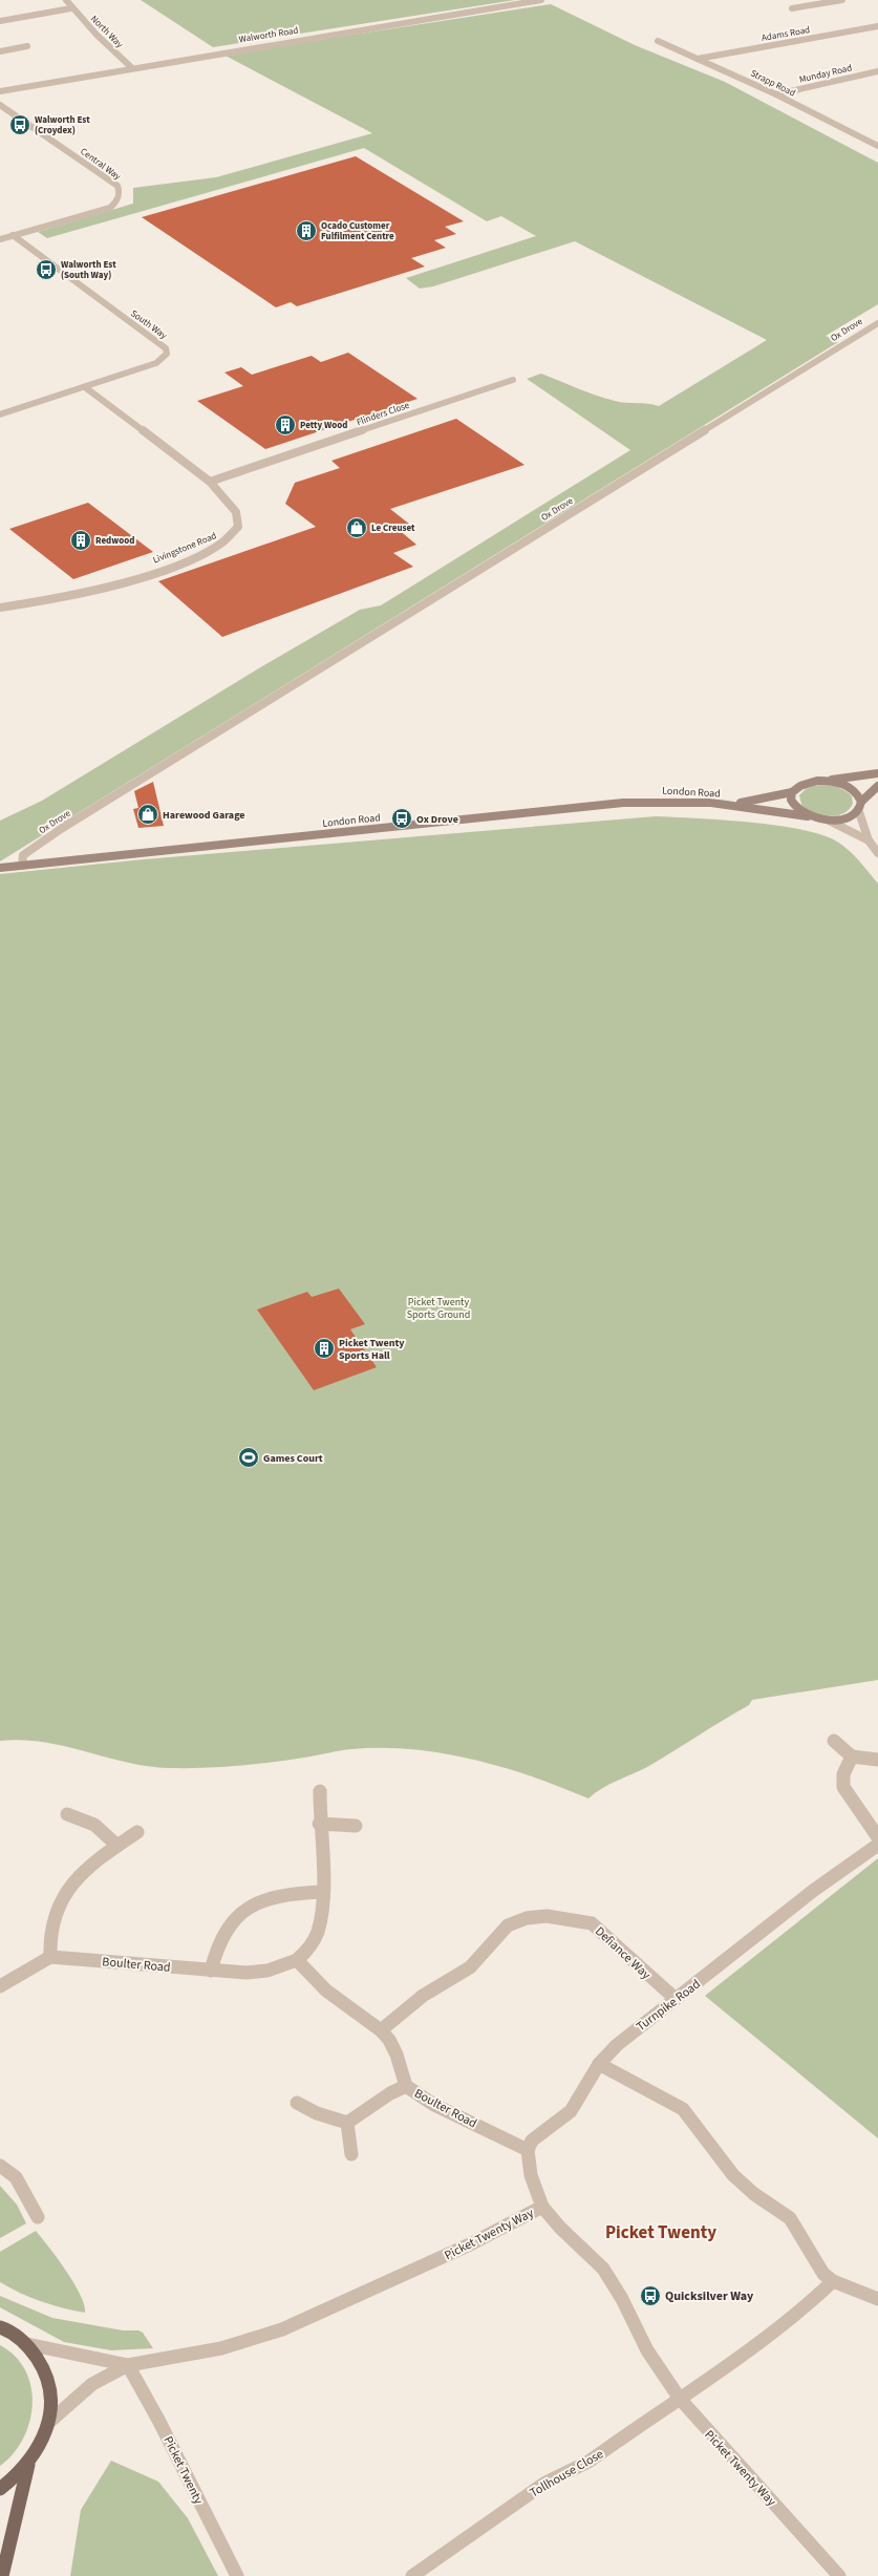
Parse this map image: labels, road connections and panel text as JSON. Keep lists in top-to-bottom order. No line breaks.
{"streets":{"main road":["London Road"],"street":["North Way","Adams Road","Walworth Road","Munday Road","Strapp Road","Central Way","South Way","Ox Drove","Flinders Close","Livingstone Road","Defiance Way","Boulter Road","Turnpike Road","Picket Twenty Way","Picket Twenty","Tollhouse Close"]},"crossings":[["North Way","Walworth Road"],["Adams Road","Strapp Road"],["Munday Road","Strapp Road"],["Central Way","South Way"],["South Way","Livingstone Road"],["Ox Drove","London Road"],["Flinders Close","Livingstone Road"],["Defiance Way","Boulter Road"],["Defiance Way","Turnpike Road"],["Boulter Road","Turnpike Road"],["Picket Twenty Way","Picket Twenty"],["Picket Twenty Way","Tollhouse Close"]],"districts":["Picket Twenty"],"parks":["Picket Twenty Sports Ground"],"places":{"bus stop":["Walworth Est (Croydex)","Walworth Est (South Way)","Ox Drove","Quicksilver Way"],"building":["Ocado Customer Fulfilment Centre","Petty Wood","Redwood","Picket Twenty Sports Hall"],"shop":["Le Creuset","Harewood Garage"],"sports":["Games Court"]}}
